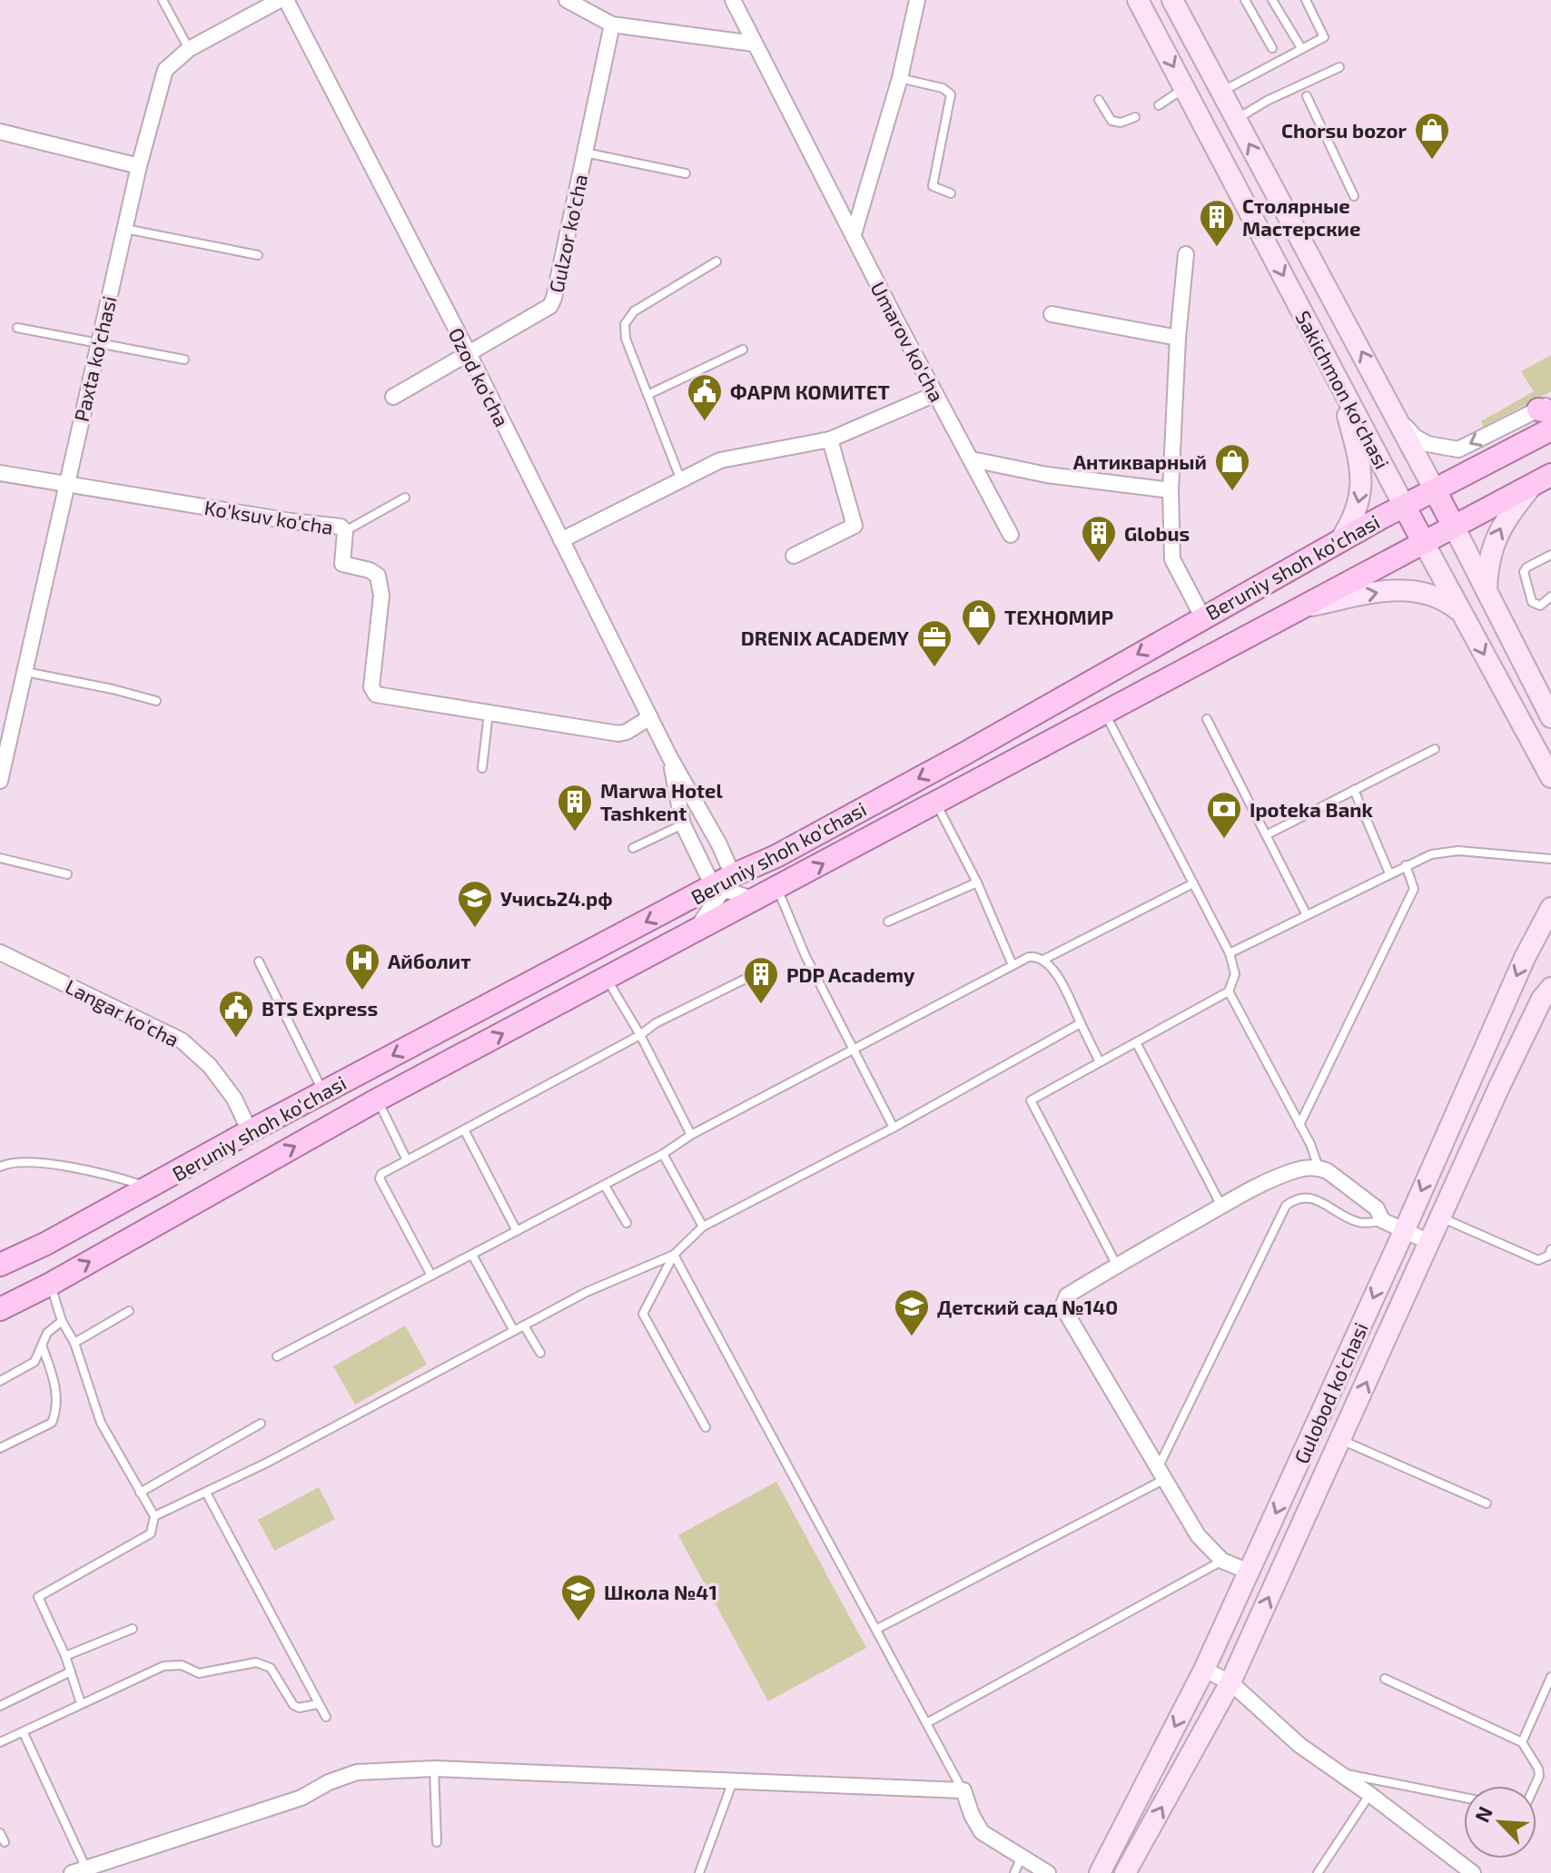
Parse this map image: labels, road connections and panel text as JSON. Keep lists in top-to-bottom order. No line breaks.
{"streets":{"main road":["Sakichmon ko'chasi","Beruniy shoh ko'chasi","Gulobod ko'chasi"],"street":["Gulzor ko'cha","Umarov ko'cha","Paxta ko‘chasi","Ozod ko'cha","Ko'ksuv ko'cha","Langar ko'cha"]},"crossings":[["Gulzor ko'cha","Ozod ko'cha"],["Paxta ko‘chasi","Ko'ksuv ko'cha"],["Ozod ko'cha","Ko'ksuv ko'cha"],["Ozod ko'cha","Beruniy shoh ko'chasi"],["Sakichmon ko'chasi","Beruniy shoh ko'chasi"],["Beruniy shoh ko'chasi","Langar ko'cha"]],"places":{"shop":["Chorsu bozor","Антикварный","ТЕХНОМИР"],"building":["Столярные Мастерские","Globus","Marwa Hotel Tashkent","PDP Academy"],"public building":["ФАРМ КОМИТЕТ","BTS Express"],"office":["DRENIX ACADEMY"],"bank":["Ipoteka Bank"],"school or university":["Учись24.рф","Детский сад №140","Школа №41"],"hospital":["Айболит"]},"north":"top left"}
